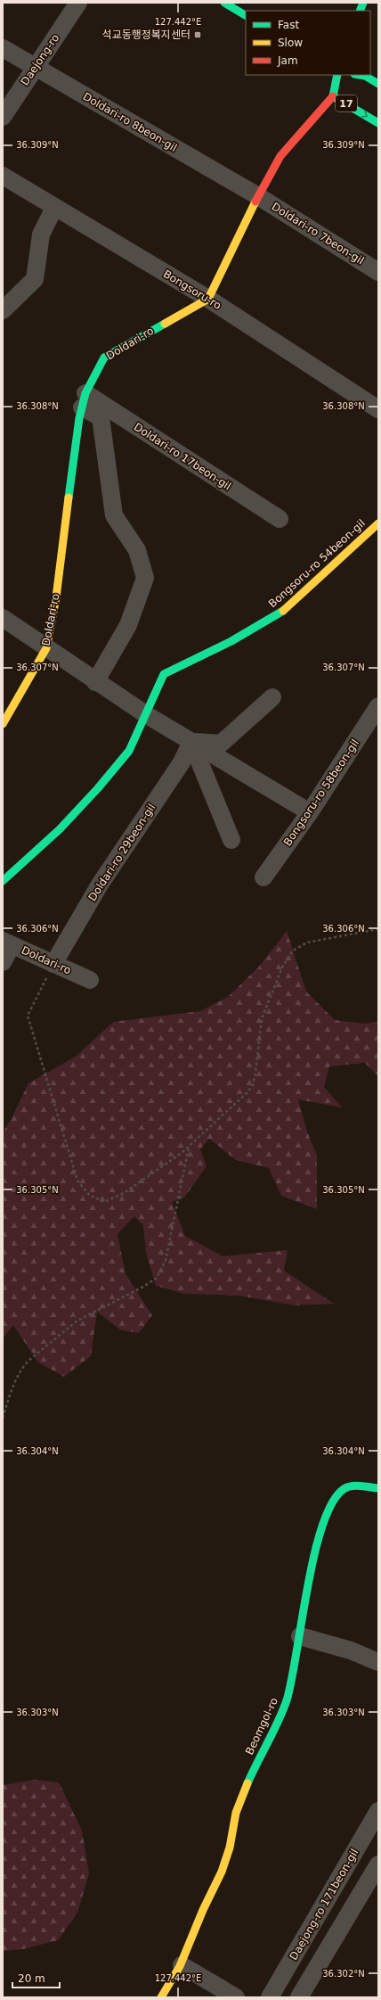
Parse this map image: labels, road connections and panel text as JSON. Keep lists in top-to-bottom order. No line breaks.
{"streets":{"street":["Daejong-ro","17","Doldari-ro 8beon-gil","Doldari-ro 7beon-gil","Bongsoru-ro","Doldari-ro","Doldari-ro 17beon-gil","Bongsoru-ro 54beon-gil","Bongsoru-ro 58beon-gil","Doldari-ro 29beon-gil","Beomgol-ro","Daejong-ro 171beon-gil"]},"crossings":[["Daejong-ro","Doldari-ro 8beon-gil"],["Doldari-ro 8beon-gil","Doldari-ro 7beon-gil"],["Bongsoru-ro","Doldari-ro"],["Doldari-ro","Doldari-ro 17beon-gil"],["Doldari-ro","Doldari-ro 29beon-gil"]],"places":{"transit":["석교동행정복지센터"]},"legend":["Fast","Slow","Jam"],"scale_bar":"20 m","coordinates":["127.442°E","36.309°N","36.308°N","36.307°N","36.306°N","36.305°N","36.304°N","36.303°N","36.302°N"]}
